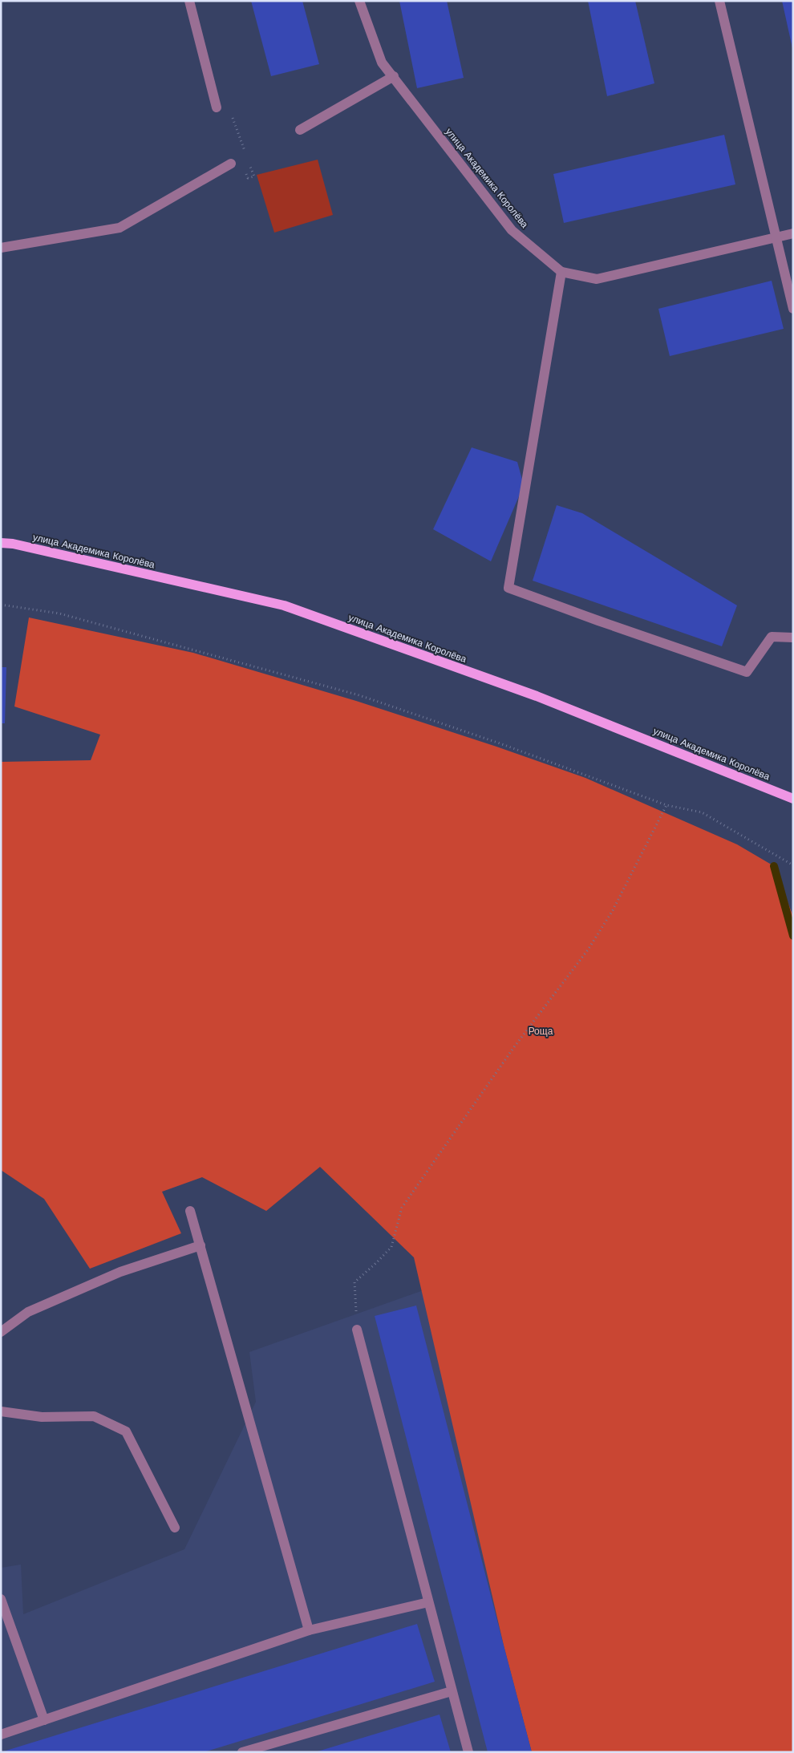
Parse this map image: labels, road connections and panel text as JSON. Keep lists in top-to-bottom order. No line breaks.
{"streets":{"main road":["улица Академика Королёва"]},"parks":["Роща"]}
